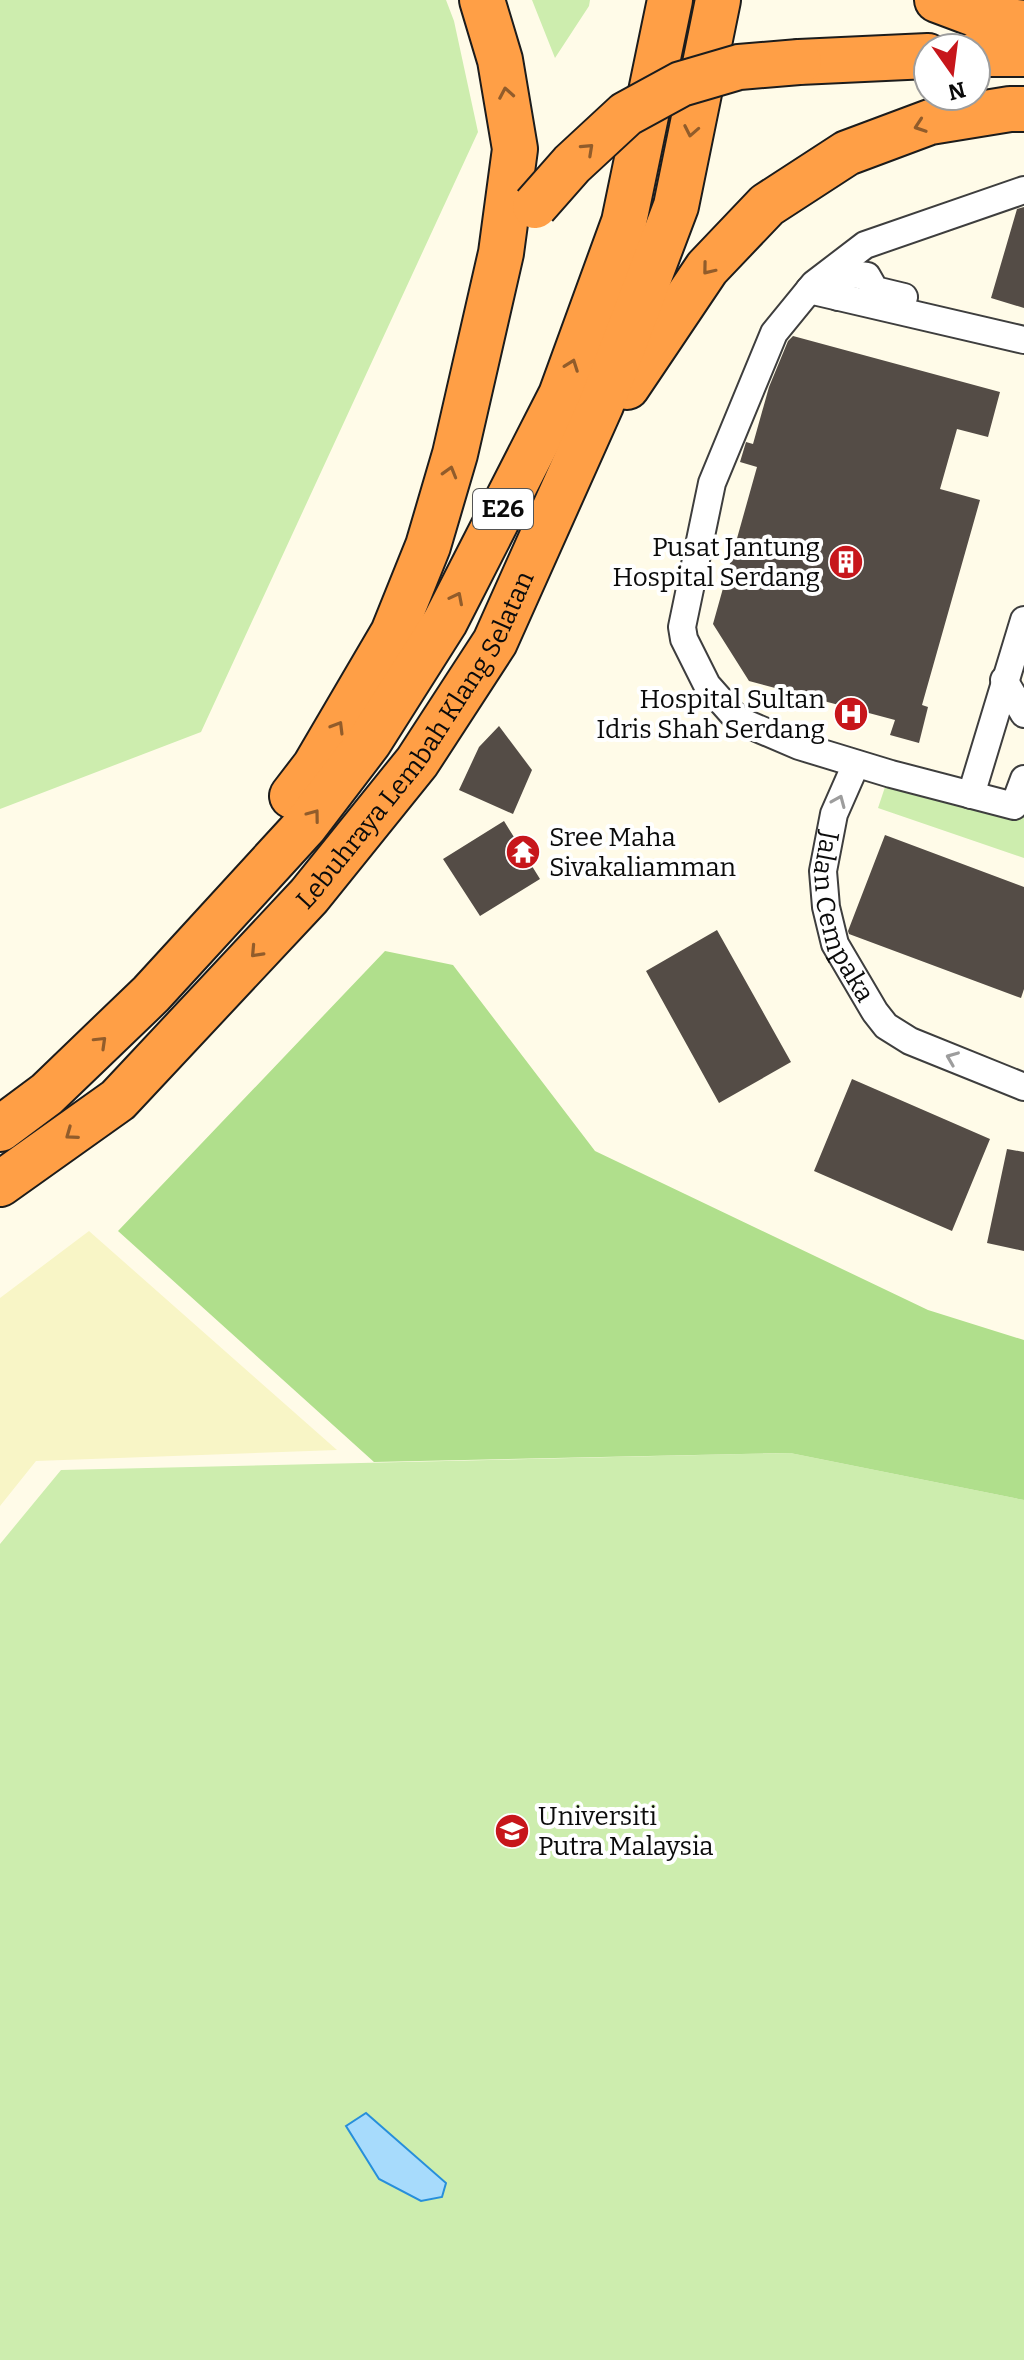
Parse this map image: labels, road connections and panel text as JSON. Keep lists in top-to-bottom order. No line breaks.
{"streets":{"highway":["E26","Lebuhraya Lembah Klang Selatan"],"street":["Jalan Cempaka"]},"one_way":["Jalan Cempaka"],"places":{"building":["Pusat Jantung Hospital Serdang"],"hospital":["Hospital Sultan Idris Shah Serdang"],"temple":["Sree Maha Sivakaliamman"],"school or university":["Universiti Putra Malaysia"]},"north":"bottom"}
